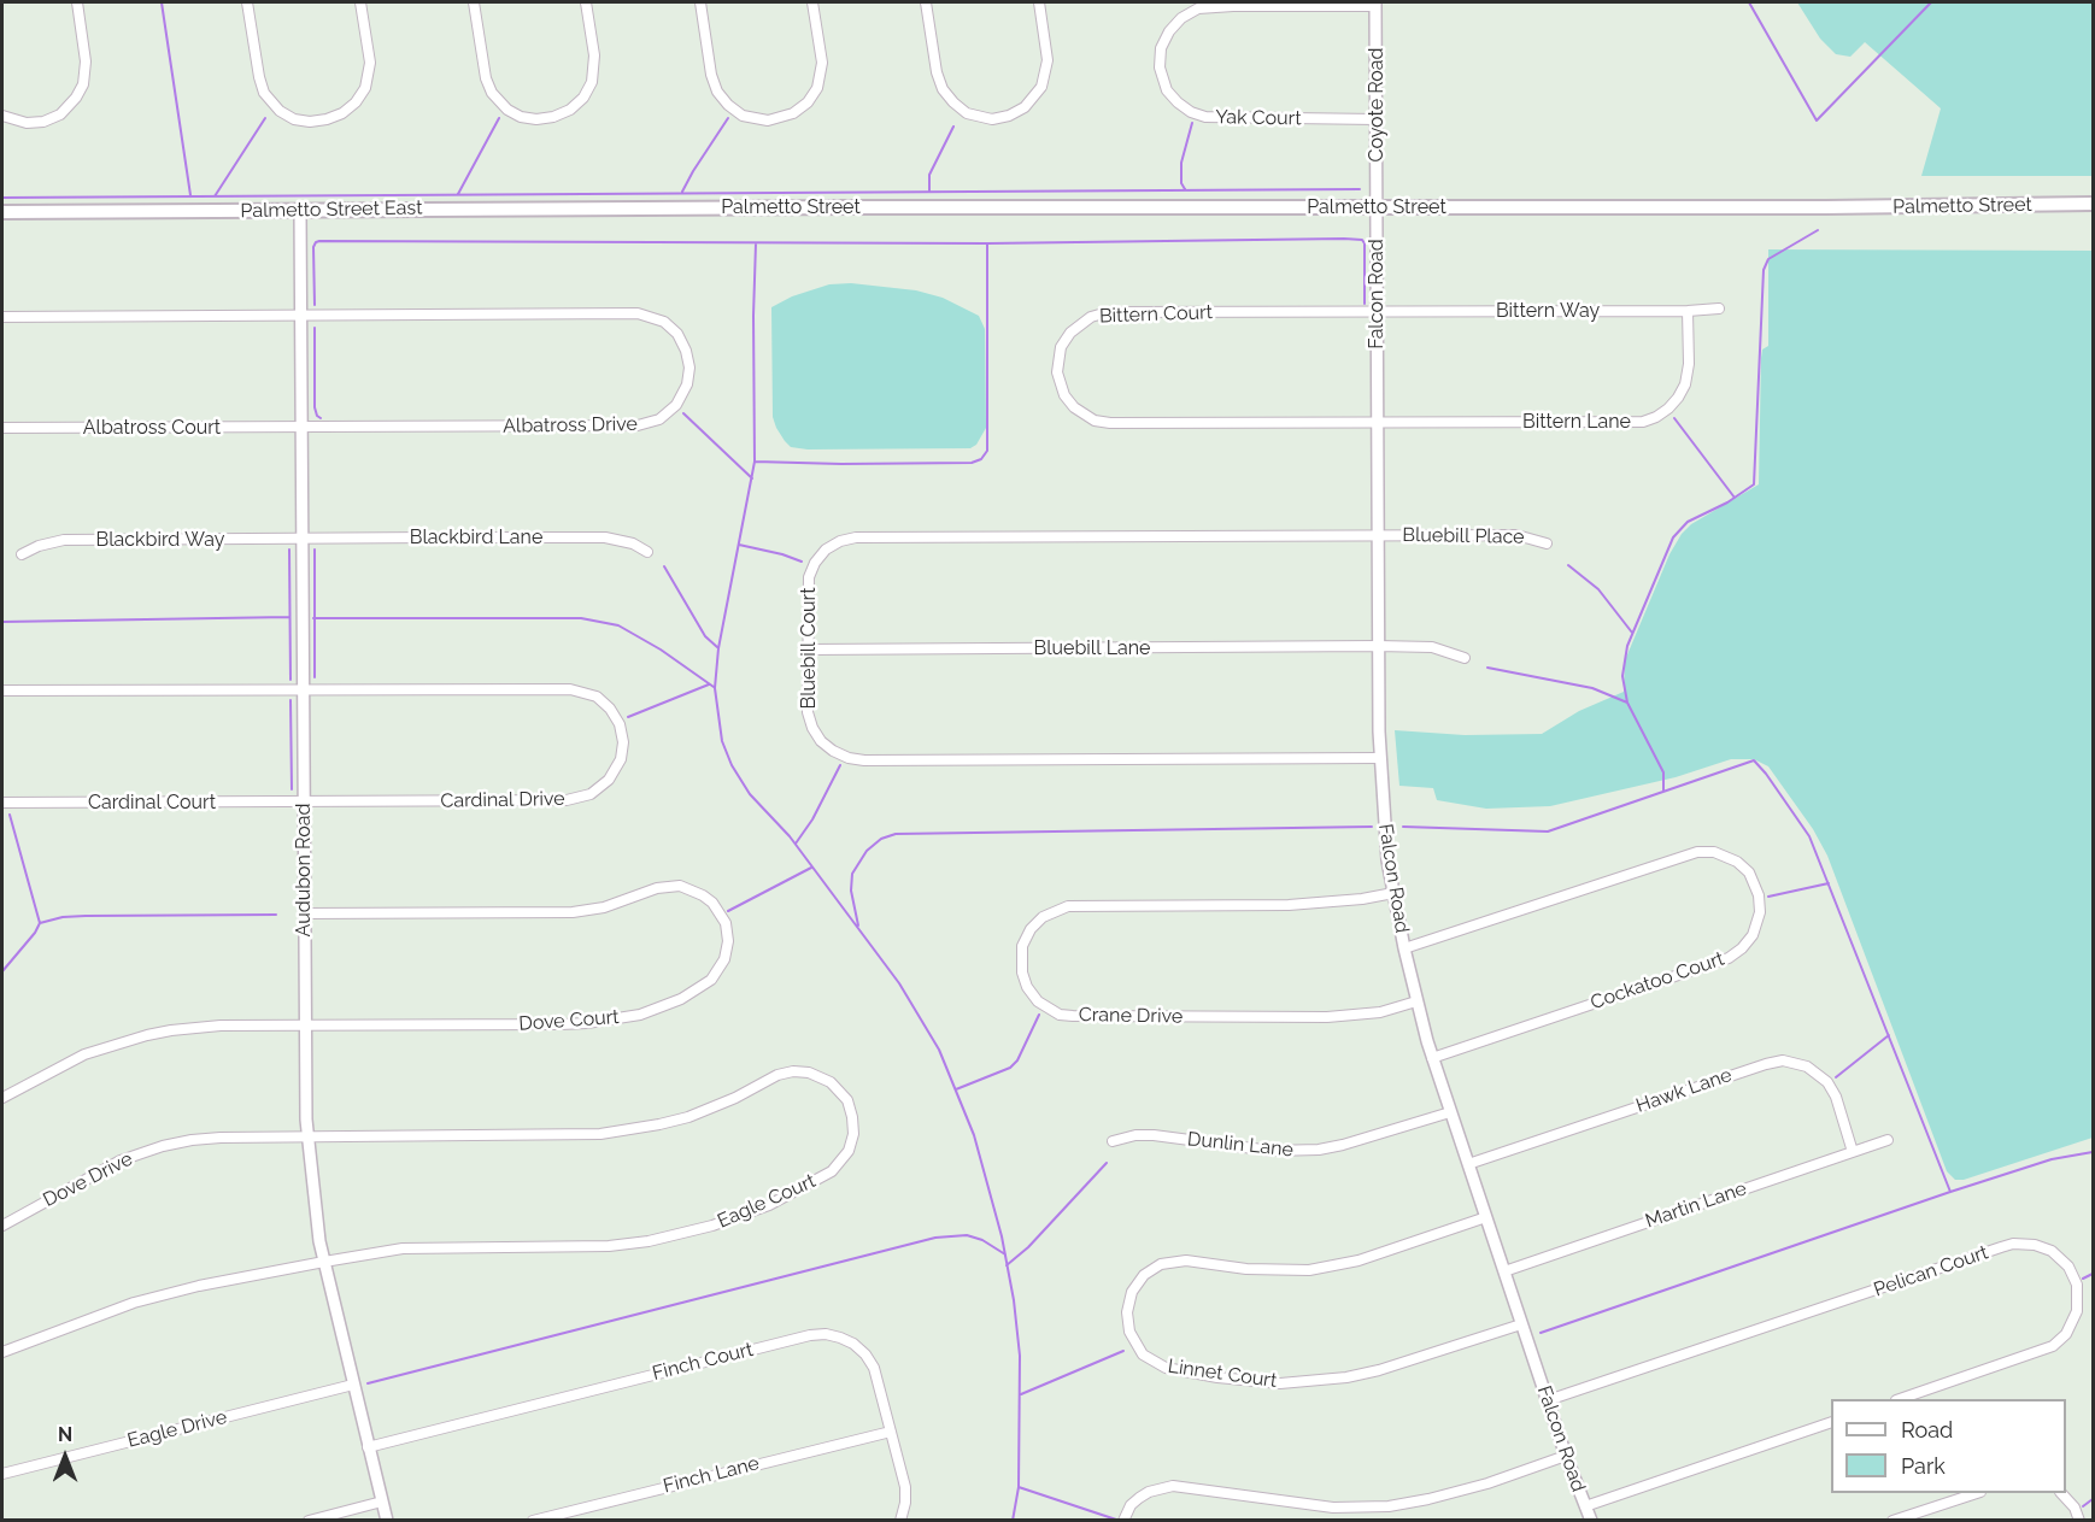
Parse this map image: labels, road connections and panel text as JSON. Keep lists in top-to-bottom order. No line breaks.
{"streets":{"main road":["Palmetto Street","Palmetto Street East"],"street":["Coyote Road","Yak Court","Falcon Road","Bittern Way","Bittern Court","Bittern Lane","Albatross Drive","Albatross Court","Bluebill Place","Blackbird Lane","Blackbird Way","Bluebill Court","Bluebill Lane","Cardinal Drive","Cardinal Court","Audubon Road","Cockatoo Court","Crane Drive","Dove Court","Hawk Lane","Dunlin Lane","Dove Drive","Eagle Court","Martin Lane","Pelican Court","Finch Court","Linnet Court","Eagle Drive","Finch Lane"]},"crossings":[["Coyote Road","Yak Court"],["Coyote Road","Palmetto Street"],["Coyote Road","Falcon Road"],["Palmetto Street","Palmetto Street East"],["Palmetto Street","Falcon Road"],["Palmetto Street East","Audubon Road"],["Falcon Road","Bittern Way"],["Falcon Road","Bittern Court"],["Falcon Road","Bittern Lane"],["Falcon Road","Bluebill Place"],["Falcon Road","Bluebill Court"],["Falcon Road","Bluebill Lane"],["Falcon Road","Cockatoo Court"],["Falcon Road","Crane Drive"],["Falcon Road","Hawk Lane"],["Falcon Road","Dunlin Lane"],["Falcon Road","Martin Lane"],["Falcon Road","Pelican Court"],["Falcon Road","Linnet Court"],["Bittern Way","Bittern Court"],["Bittern Way","Bittern Lane"],["Bittern Court","Bittern Lane"],["Albatross Drive","Albatross Court"],["Albatross Drive","Audubon Road"],["Albatross Court","Audubon Road"],["Bluebill Place","Bluebill Court"],["Blackbird Lane","Blackbird Way"],["Blackbird Lane","Audubon Road"],["Blackbird Way","Audubon Road"],["Bluebill Court","Bluebill Lane"],["Cardinal Drive","Cardinal Court"],["Cardinal Drive","Audubon Road"],["Cardinal Court","Audubon Road"],["Audubon Road","Dove Court"],["Audubon Road","Dove Drive"],["Audubon Road","Eagle Court"],["Audubon Road","Finch Court"],["Audubon Road","Eagle Drive"],["Hawk Lane","Martin Lane"],["Dove Drive","Eagle Court"],["Finch Court","Finch Lane"]],"legend":["Road","Park"],"north":"top"}
